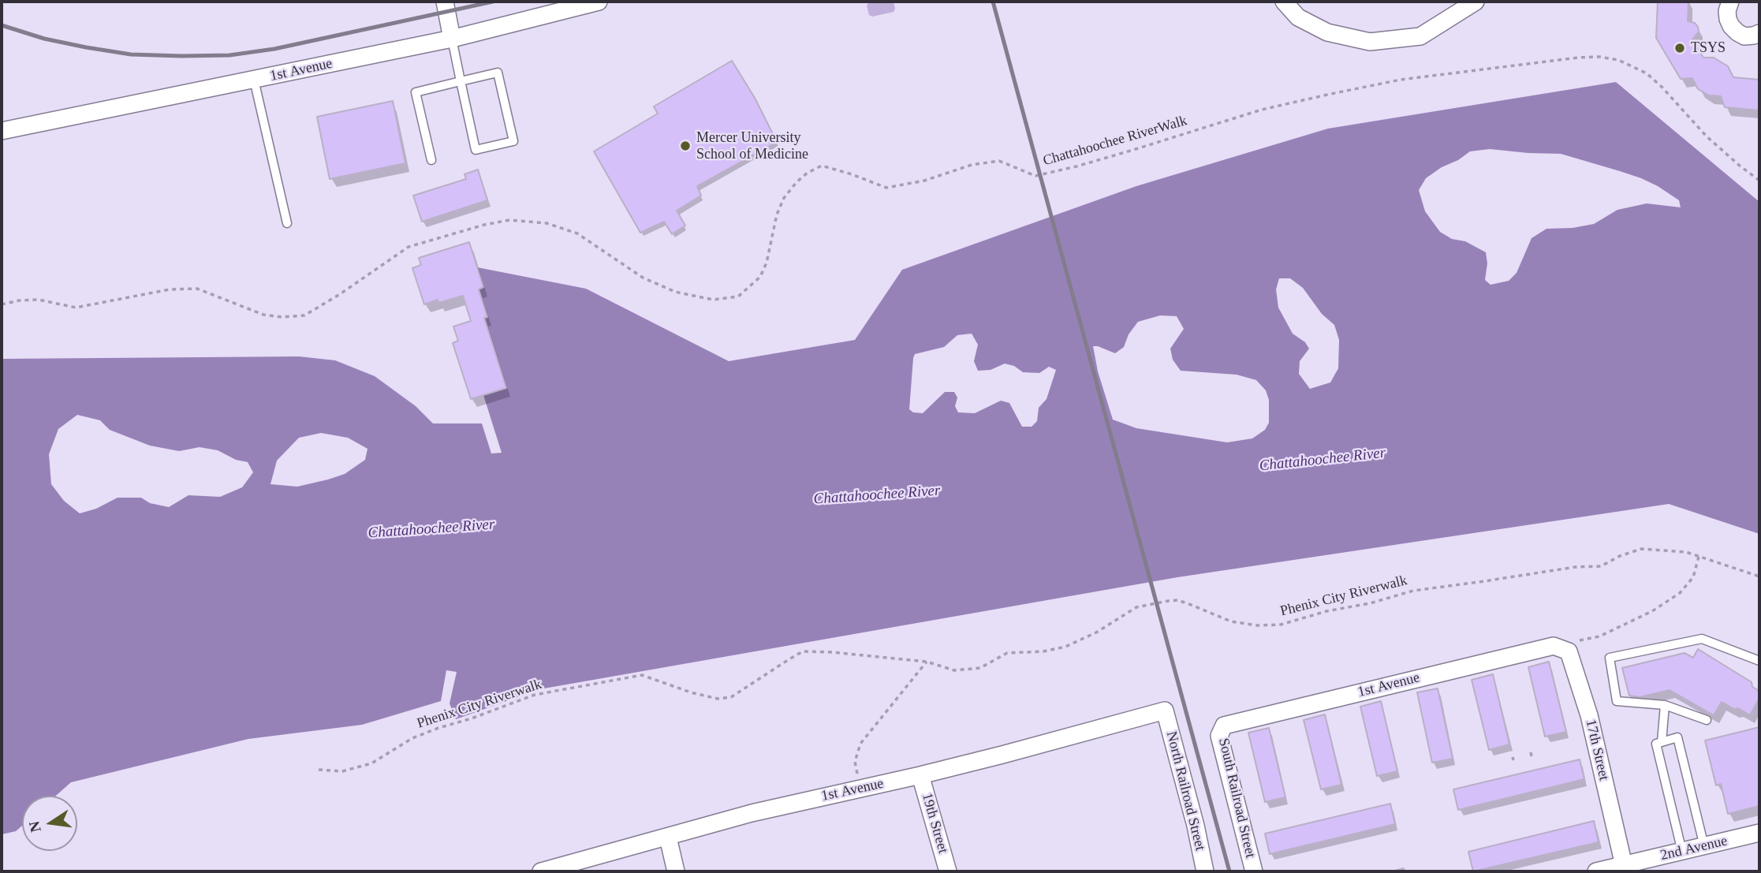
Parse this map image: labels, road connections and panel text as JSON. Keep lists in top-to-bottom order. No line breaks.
{"streets":{"street":["1st Avenue","17th Street","North Railroad Street","South Railroad Street","19th Street","2nd Avenue"],"path":["Chattahoochee RiverWalk","Phenix City Riverwalk"]},"crossings":[["1st Avenue","17th Street"],["1st Avenue","North Railroad Street"],["1st Avenue","South Railroad Street"],["1st Avenue","19th Street"],["17th Street","2nd Avenue"]],"water":["Chattahoochee River"],"places":["TSYS","Mercer University School of Medicine"],"north":"left"}
